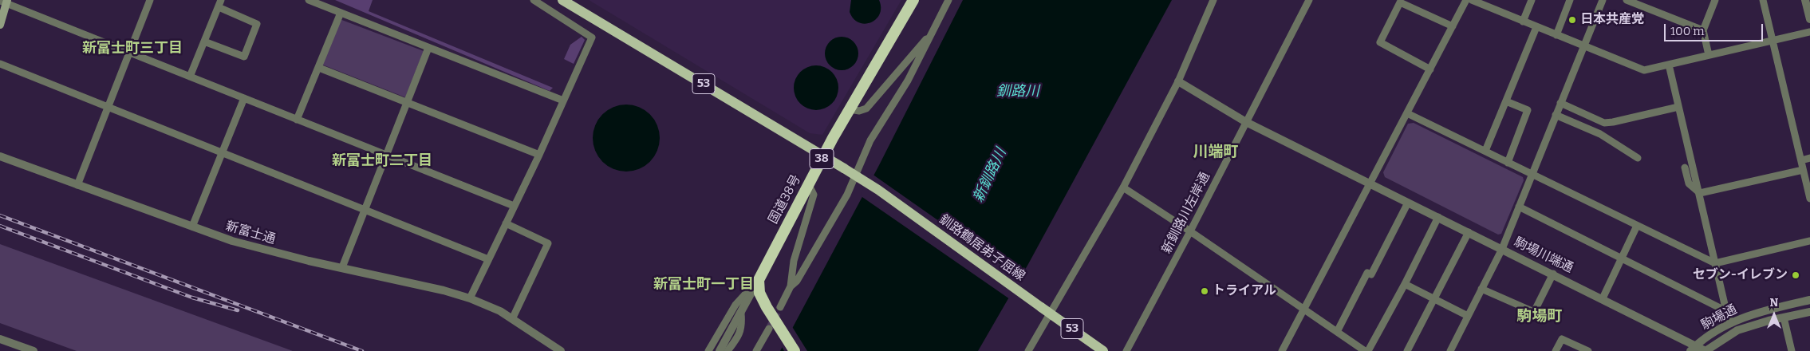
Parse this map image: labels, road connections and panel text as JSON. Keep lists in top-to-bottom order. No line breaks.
{"streets":{"highway":["38","国道38号"],"main road":["53","釧路鶴居弟子屈線"],"street":["新釧路川左岸通","新富士通","駒場川端通","駒場通"]},"crossings":[["53","国道38号"],["53","釧路鶴居弟子屈線"],["国道38号","釧路鶴居弟子屈線"],["新釧路川左岸通","駒場川端通"],["駒場川端通","駒場通"]],"districts":["新富士町三丁目","川端町","新富士町二丁目","新富士町一丁目","駒場町"],"water":["釧路川","新釧路川"],"places":["日本共産党","セブン-イレブン","トライアル"],"scale_bar":"100 m","north":"top"}
